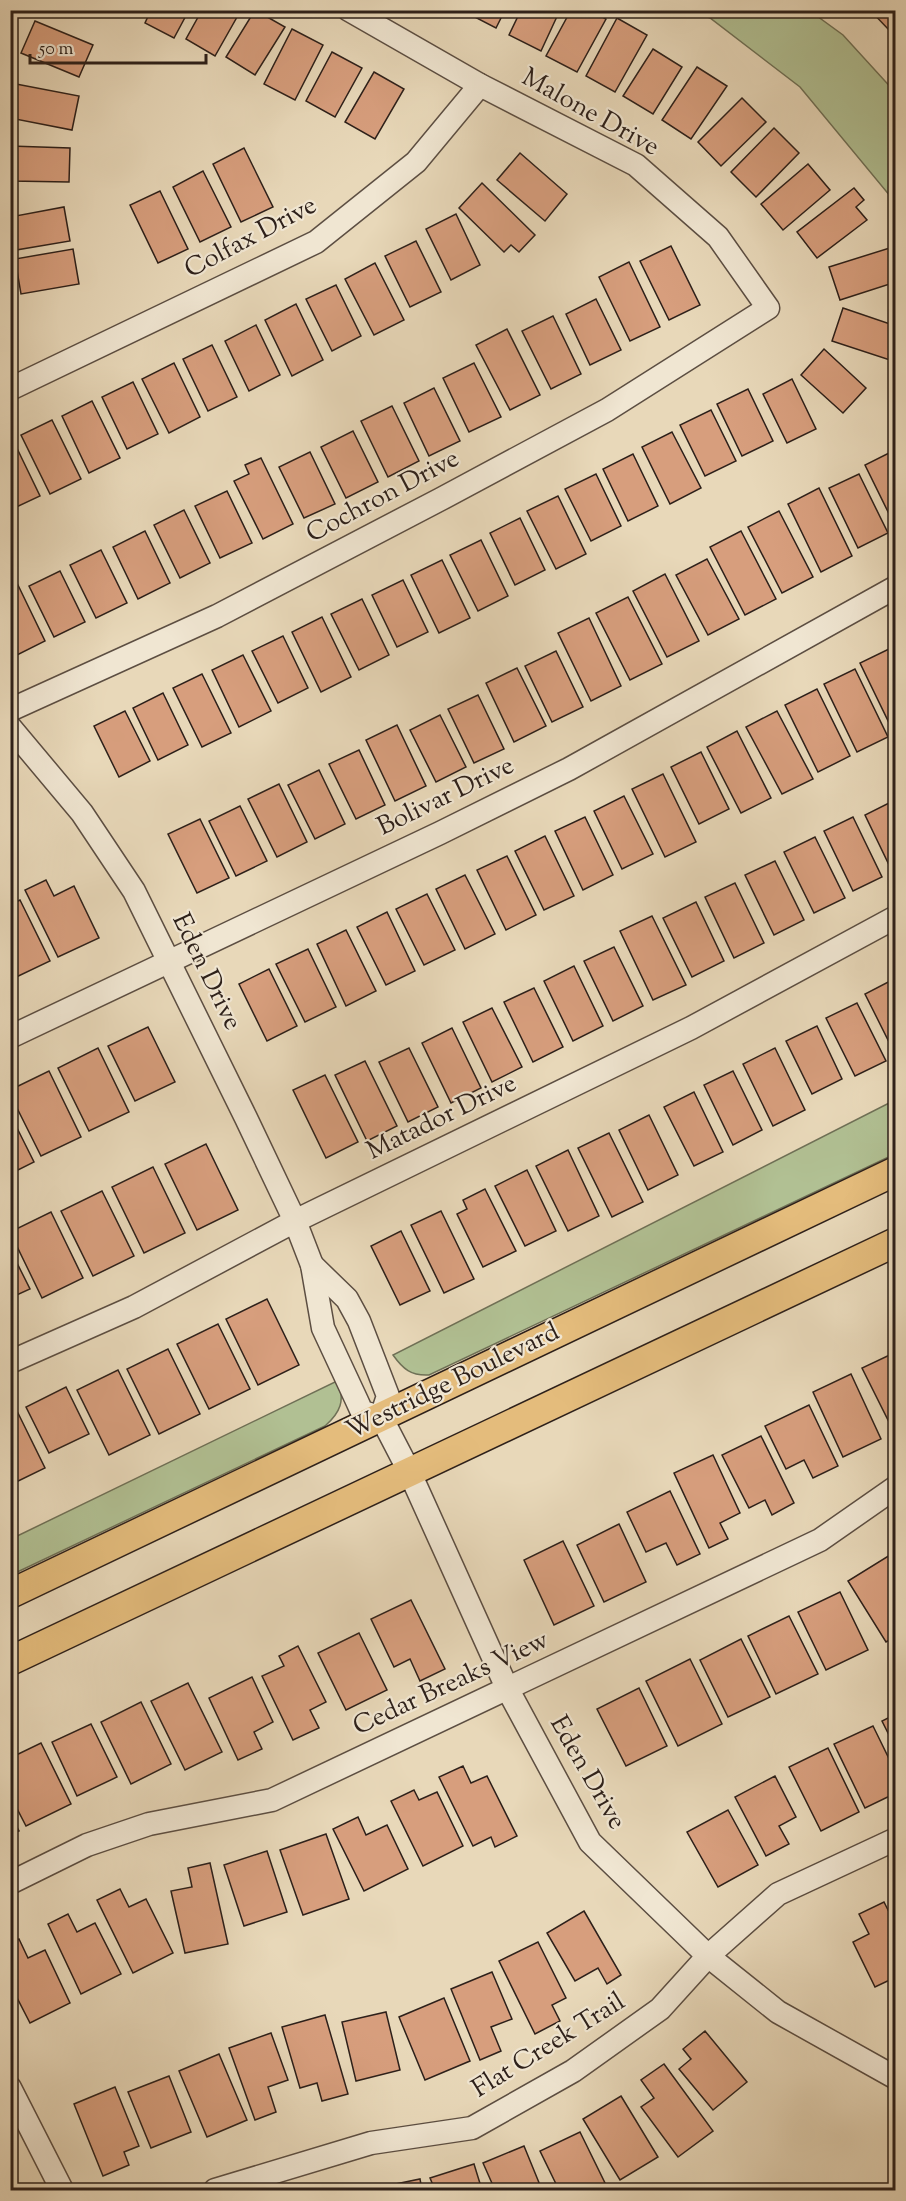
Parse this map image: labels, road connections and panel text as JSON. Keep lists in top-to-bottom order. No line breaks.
{"streets":{"main road":["Westridge Boulevard"],"street":["Malone Drive","Colfax Drive","Cochron Drive","Bolivar Drive","Eden Drive","Matador Drive","Cedar Breaks View","Flat Creek Trail"]},"crossings":[["Malone Drive","Colfax Drive"],["Malone Drive","Cochron Drive"],["Bolivar Drive","Eden Drive"],["Eden Drive","Matador Drive"],["Eden Drive","Westridge Boulevard"],["Eden Drive","Cedar Breaks View"],["Eden Drive","Flat Creek Trail"]],"scale_bar":"50 m"}
